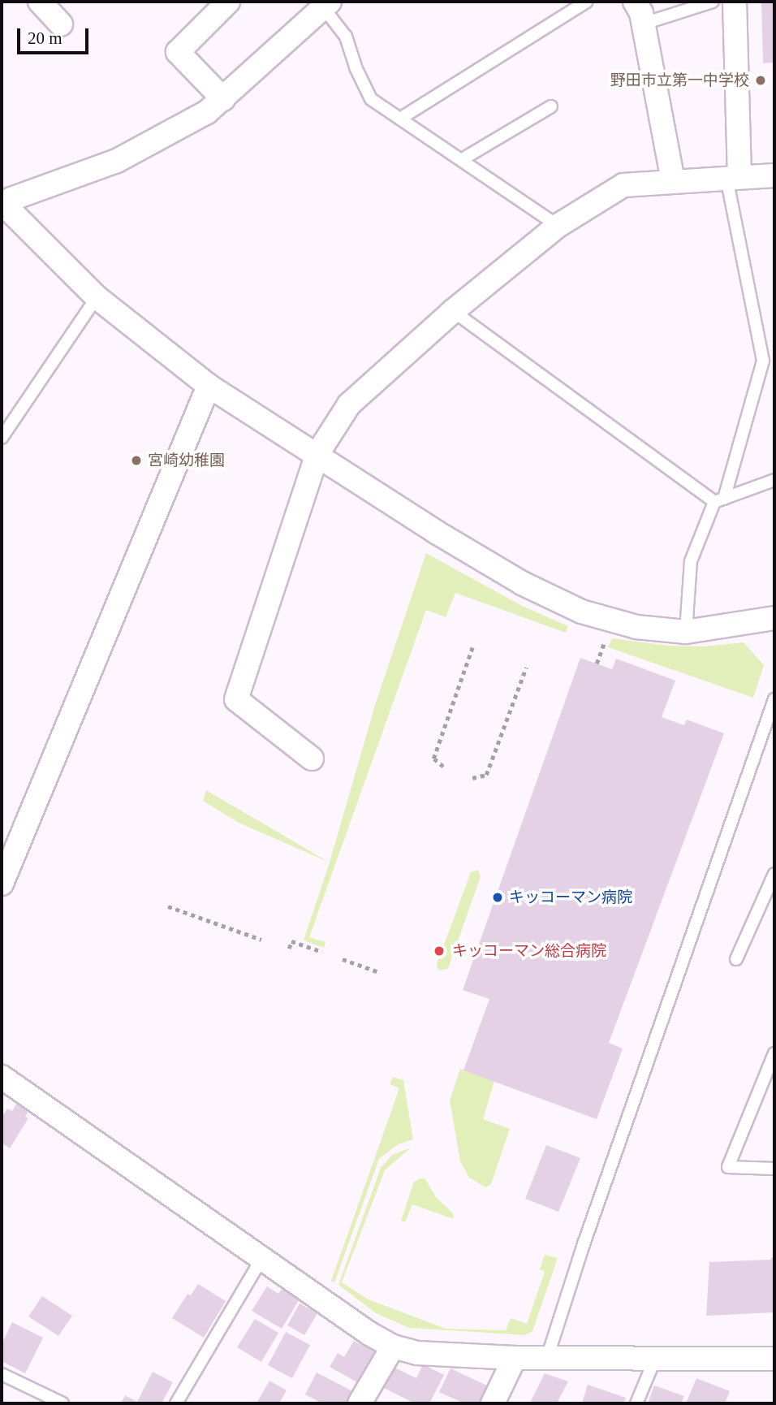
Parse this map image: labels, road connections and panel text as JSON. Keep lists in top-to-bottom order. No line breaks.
{"places":["野田市立第一中学校","宮崎幼稚園","キッコーマン病院","キッコーマン総合病院"],"scale_bar":"20 m"}
